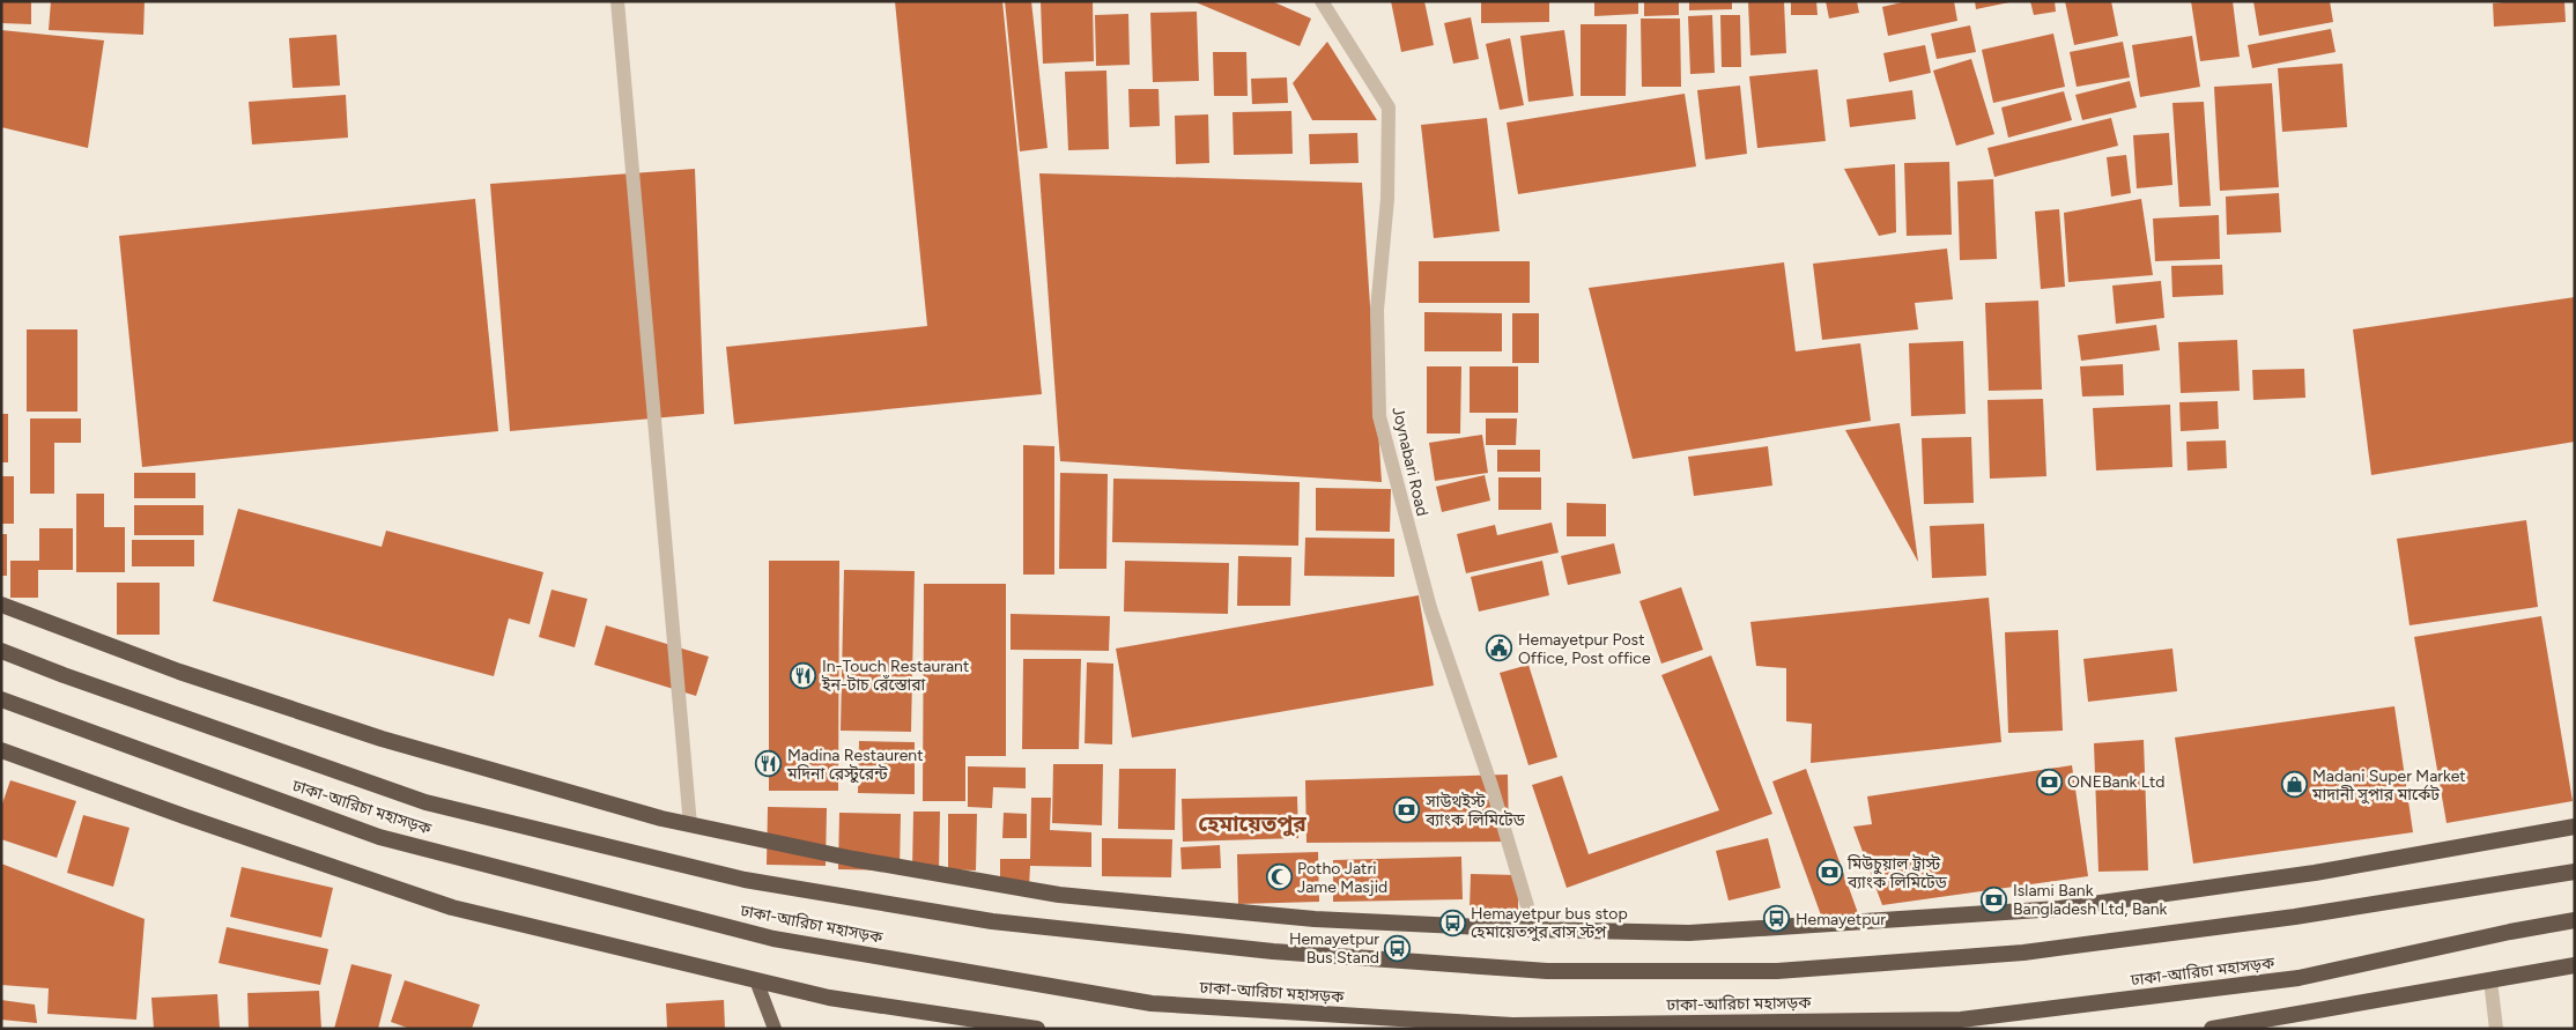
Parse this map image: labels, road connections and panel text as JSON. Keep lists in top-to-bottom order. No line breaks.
{"streets":{"highway":["ঢাকা-আরিচা মহাসড়ক"],"street":["Joynabari Road"]},"districts":["হেমায়েতপুর"],"places":{"public building":["Hemayetpur Post Office, Post office"],"restaurant":["In-Touch Restaurant ইন-টাচ রেঁস্তোরা","Madina Restaurent মদিনা রেস্টুরেন্ট"],"bank":["ONEBank Ltd","সাউথইস্ট ব্যাংক লিমিটেড","মিউচুয়াল ট্রাস্ট ব্যাংক লিমিটেড","Islami Bank Bangladesh Ltd, Bank"],"shop":["Madani Super Market মাদানী সুপার মার্কেট"],"mosque":["Potho Jatri Jame Masjid"],"bus stop":["Hemayetpur","Hemayetpur bus stop হেমায়েতপুর বাস স্টপ","Hemayetpur Bus Stand"]}}
